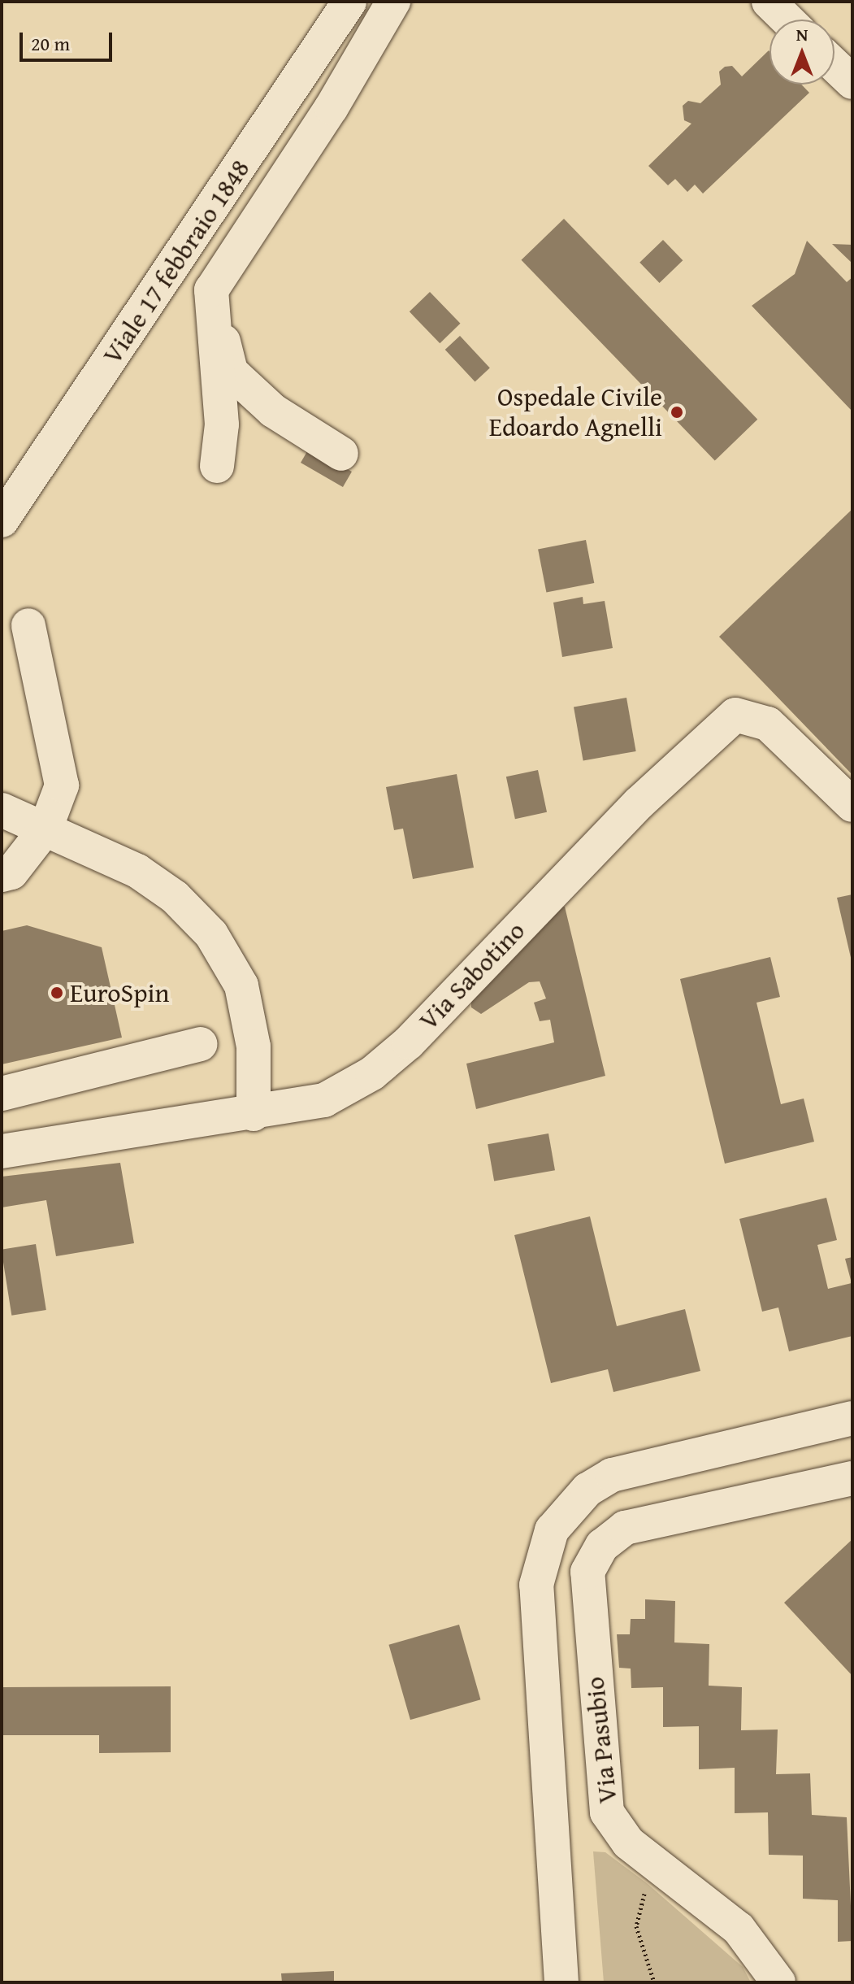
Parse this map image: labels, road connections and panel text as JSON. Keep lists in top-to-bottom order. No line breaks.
{"streets":{"street":["Viale 17 febbraio 1848","Via Sabotino","Via Pasubio"]},"places":["Ospedale Civile Edoardo Agnelli","EuroSpin"],"scale_bar":"20 m","north":"top"}
